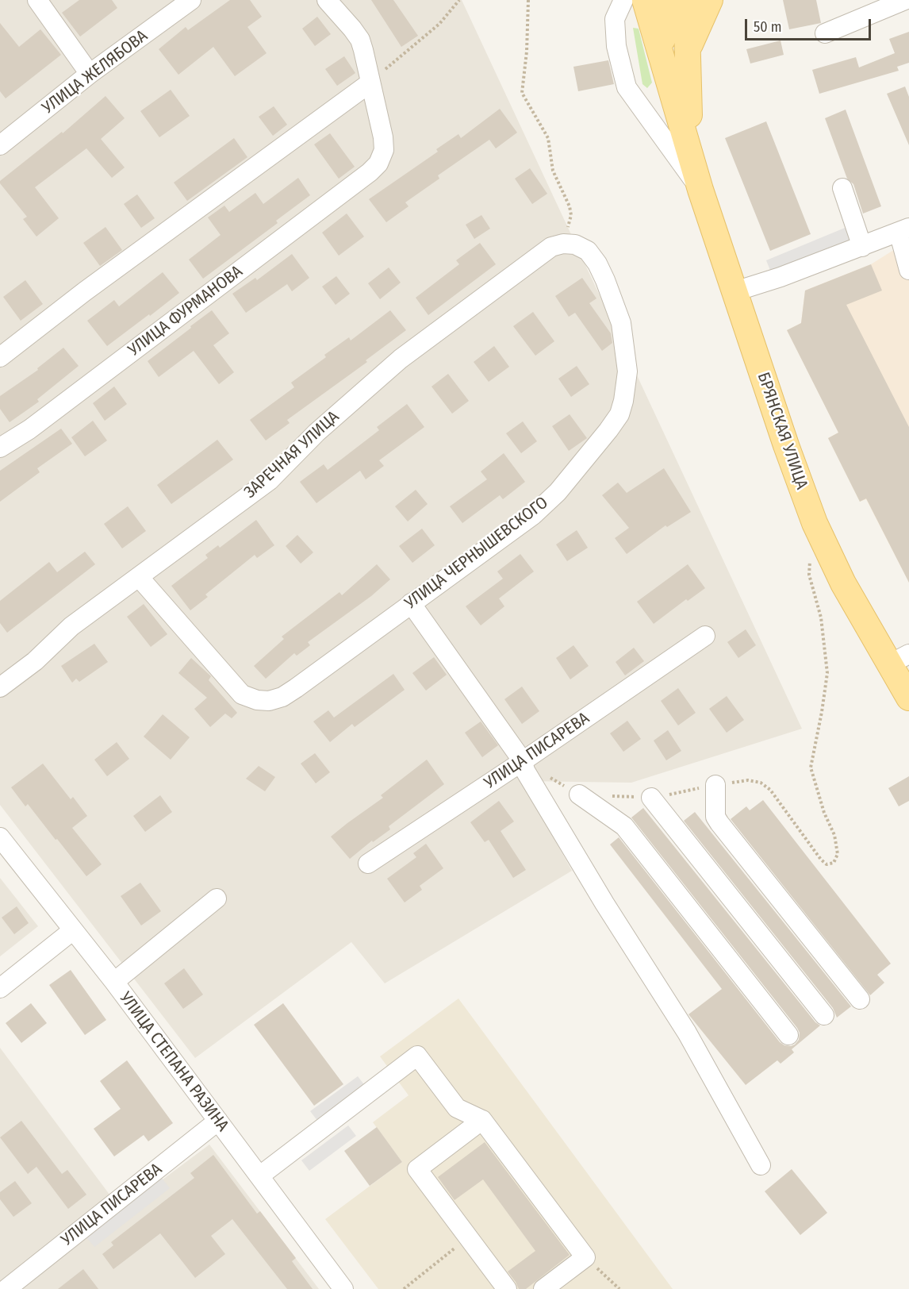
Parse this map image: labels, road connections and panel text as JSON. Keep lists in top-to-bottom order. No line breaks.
{"streets":{"main road":["БРЯНСКАЯ УЛИЦА"],"street":["УЛИЦА ЖЕЛЯБОВА","УЛИЦА ФУРМАНОВА","ЗАРЕЧНАЯ УЛИЦА","УЛИЦА ЧЕРНЫШЕВСКОГО","УЛИЦА ПИСАРЕВА","УЛИЦА СТЕПАНА РАЗИНА"]},"crossings":[["ЗАРЕЧНАЯ УЛИЦА","УЛИЦА ЧЕРНЫШЕВСКОГО"],["УЛИЦА ПИСАРЕВА","УЛИЦА СТЕПАНА РАЗИНА"]],"scale_bar":"50 m"}
